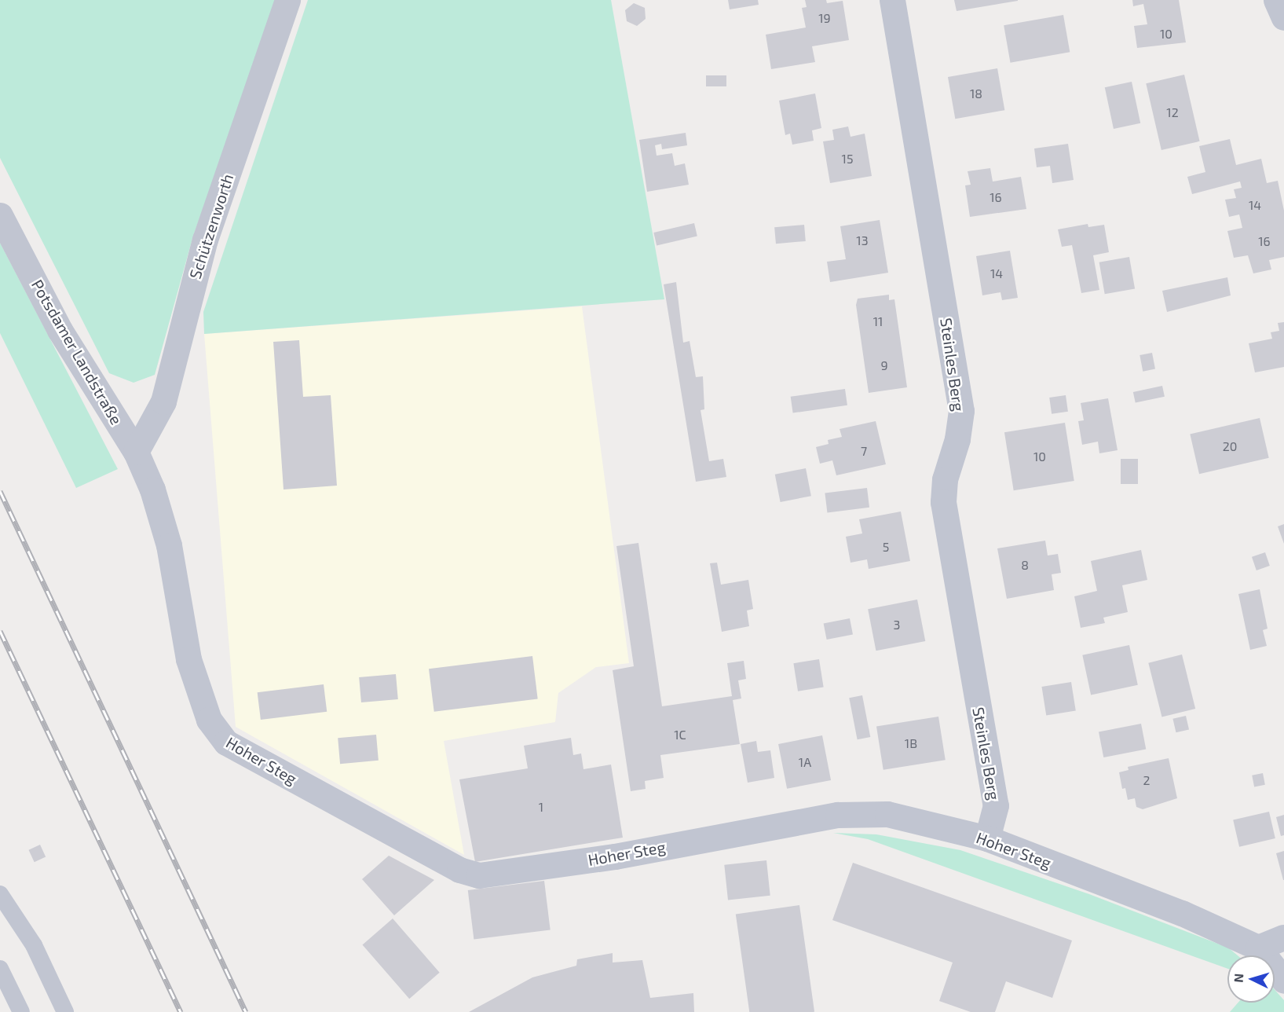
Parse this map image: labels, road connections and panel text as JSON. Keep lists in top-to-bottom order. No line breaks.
{"streets":{"street":["Schützenworth","Potsdamer Landstraße","Steinles Berg","Hoher Steg"]},"crossings":[["Schützenworth","Potsdamer Landstraße"],["Potsdamer Landstraße","Hoher Steg"],["Steinles Berg","Hoher Steg"]],"house_numbers":["19","10","18","12","15","16","14","13","16","14","11","9","20","7","10","5","8","3","1C","1B","1A","2","1"],"north":"left"}
